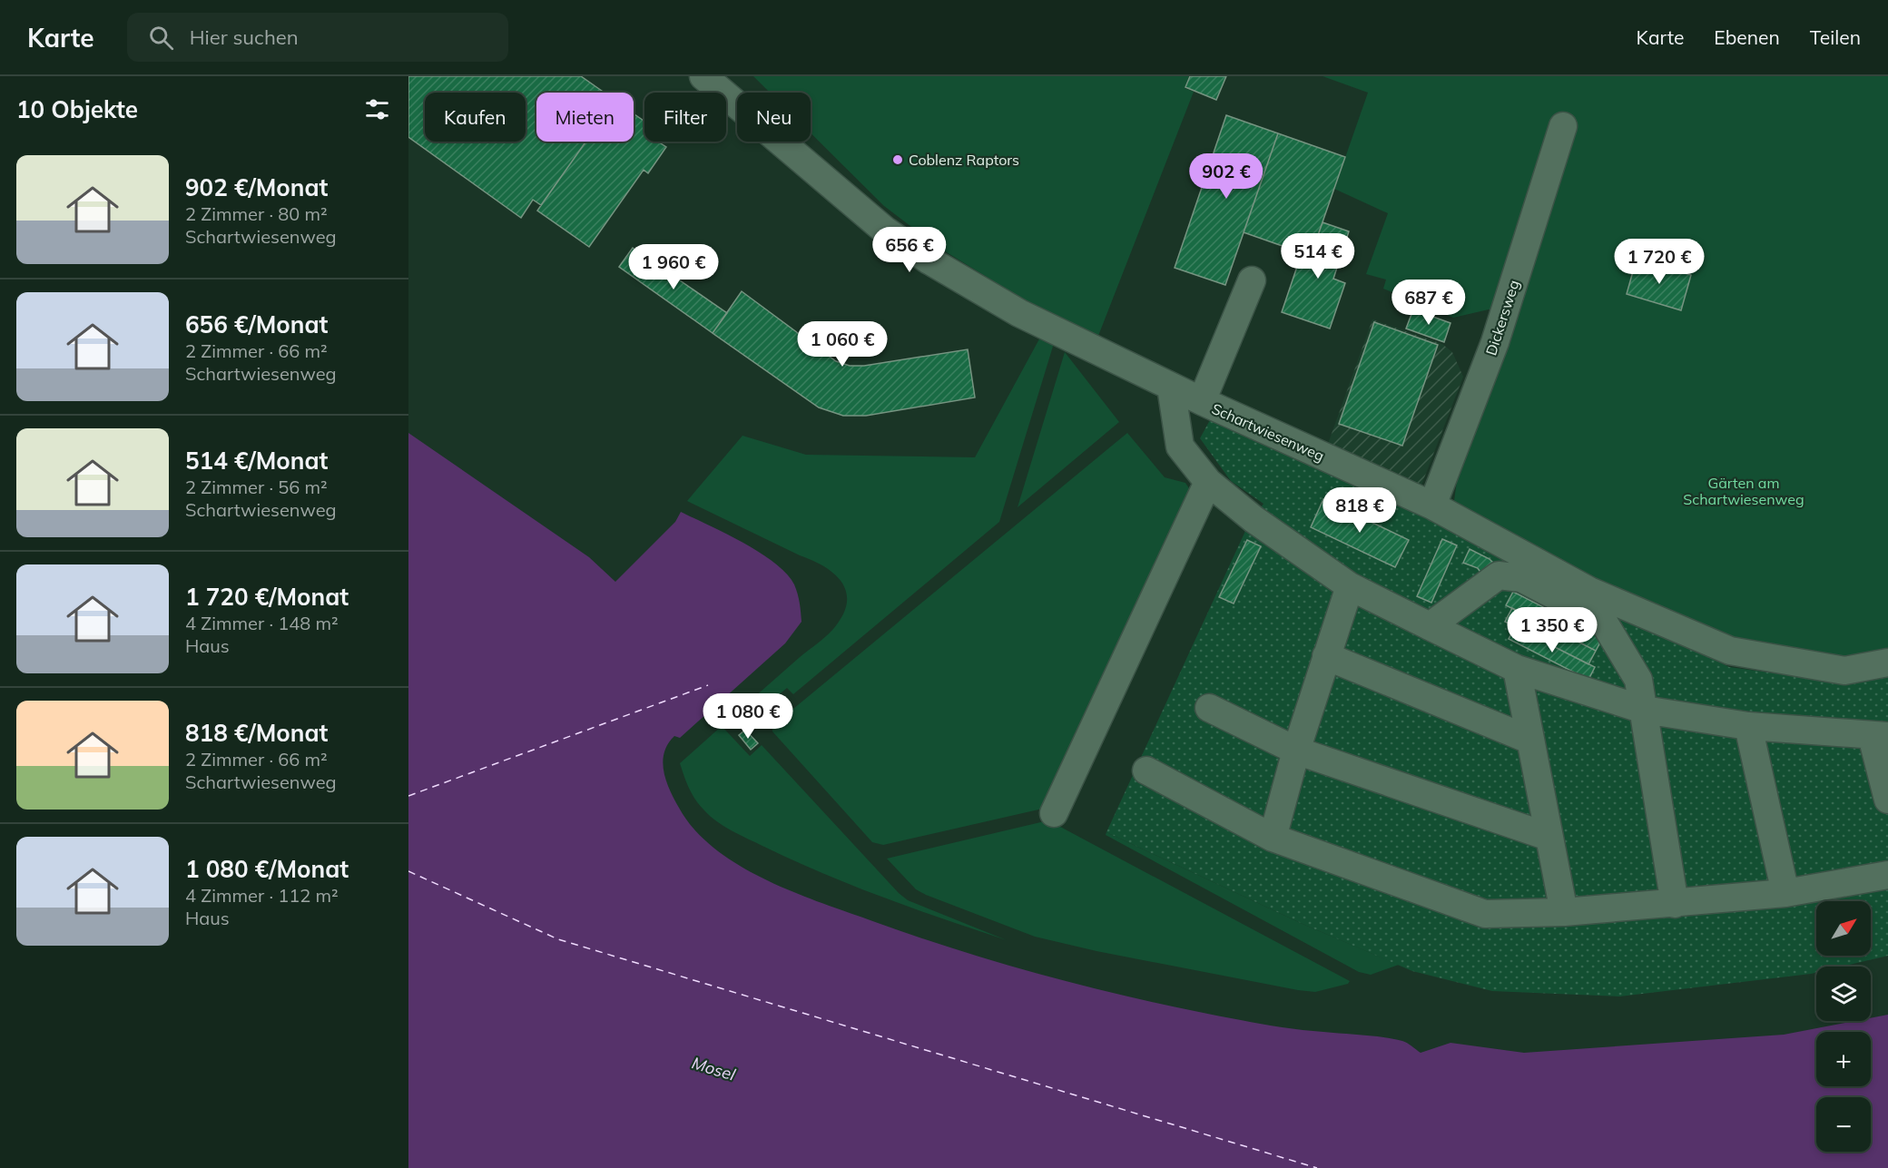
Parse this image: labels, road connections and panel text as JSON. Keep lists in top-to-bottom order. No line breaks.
{"streets":{"street":["Dickersweg","Schartwiesenweg"]},"crossings":[["Dickersweg","Schartwiesenweg"]],"water":["Mosel"],"parks":["Gärten am Schartwiesenweg"],"places":["Coblenz Raptors"],"north":"top right","page":{"header":"Karte","search":"Hier suchen","nav":["Karte","Ebenen","Teilen"],"heading":"10 Objekte","chip":["Kaufen","Mieten","Filter","Neu"],"list":[{"name":"902 €/Monat","note":"2 Zimmer · 80 m² · Schartwiesenweg"},{"name":"656 €/Monat","note":"2 Zimmer · 66 m² · Schartwiesenweg"},{"name":"514 €/Monat","note":"2 Zimmer · 56 m² · Schartwiesenweg"},{"name":"1 720 €/Monat","note":"4 Zimmer · 148 m² · Haus"},{"name":"818 €/Monat","note":"2 Zimmer · 66 m² · Schartwiesenweg"},{"name":"1 080 €/Monat","note":"4 Zimmer · 112 m² · Haus"}],"price":["902 €","656 €","514 €","1 720 €","1 960 €","687 €","1 060 €","818 €","1 350 €","1 080 €"],"map_buttons":["+","−"]}}
